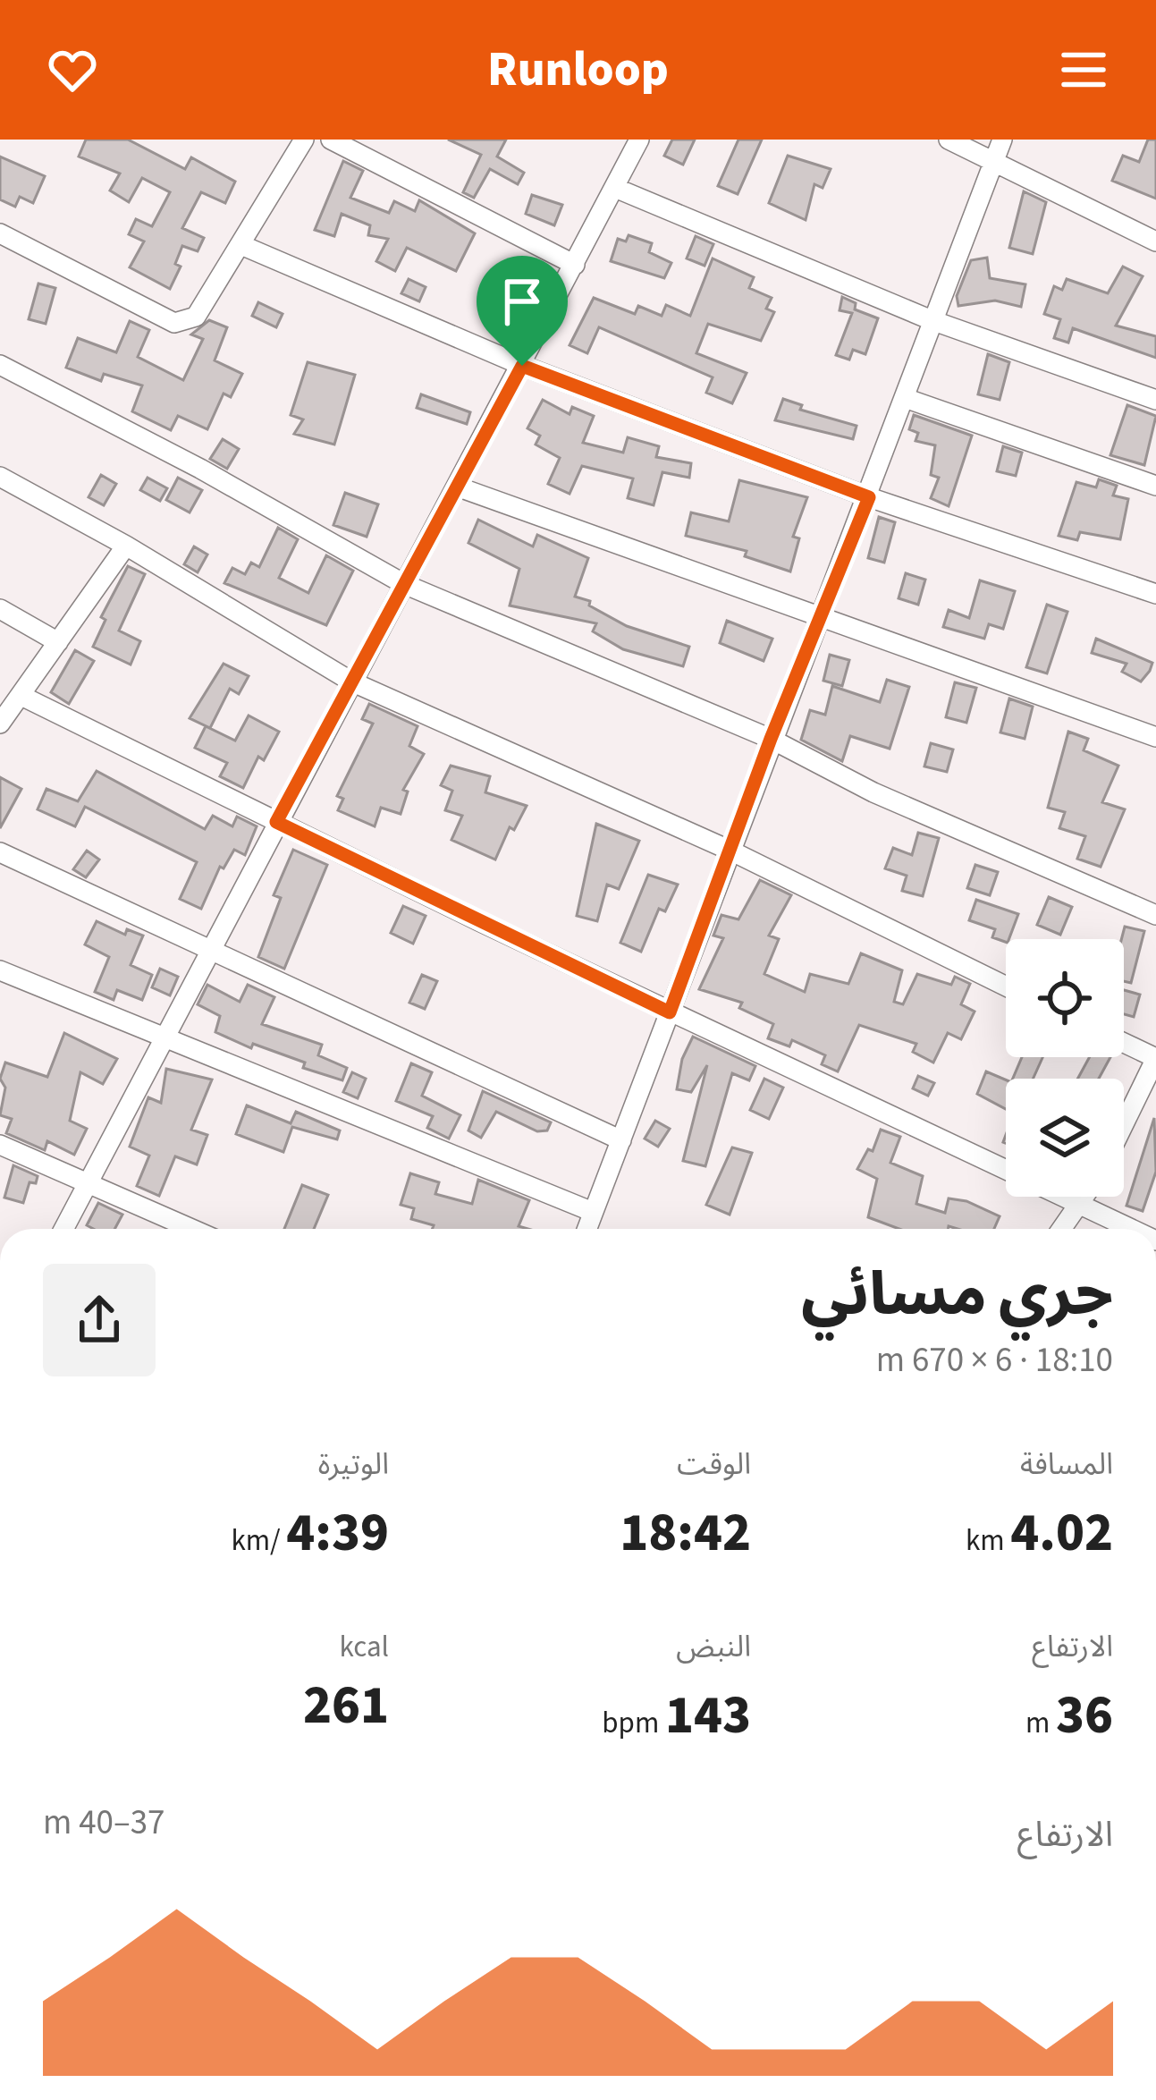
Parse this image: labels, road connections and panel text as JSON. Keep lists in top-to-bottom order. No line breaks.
{"page":{"header":"Runloop","heading":["جري مسائي","18:10 · 6 × 670 m"],"stats":[["المسافة","4.02 km"],["الوقت","18:42"],["الوتيرة","4:39 /km"],["الارتفاع","36 m"],["النبض","143 bpm"],["kcal","261"]],"chart":["الارتفاع","37–40 m"]}}
